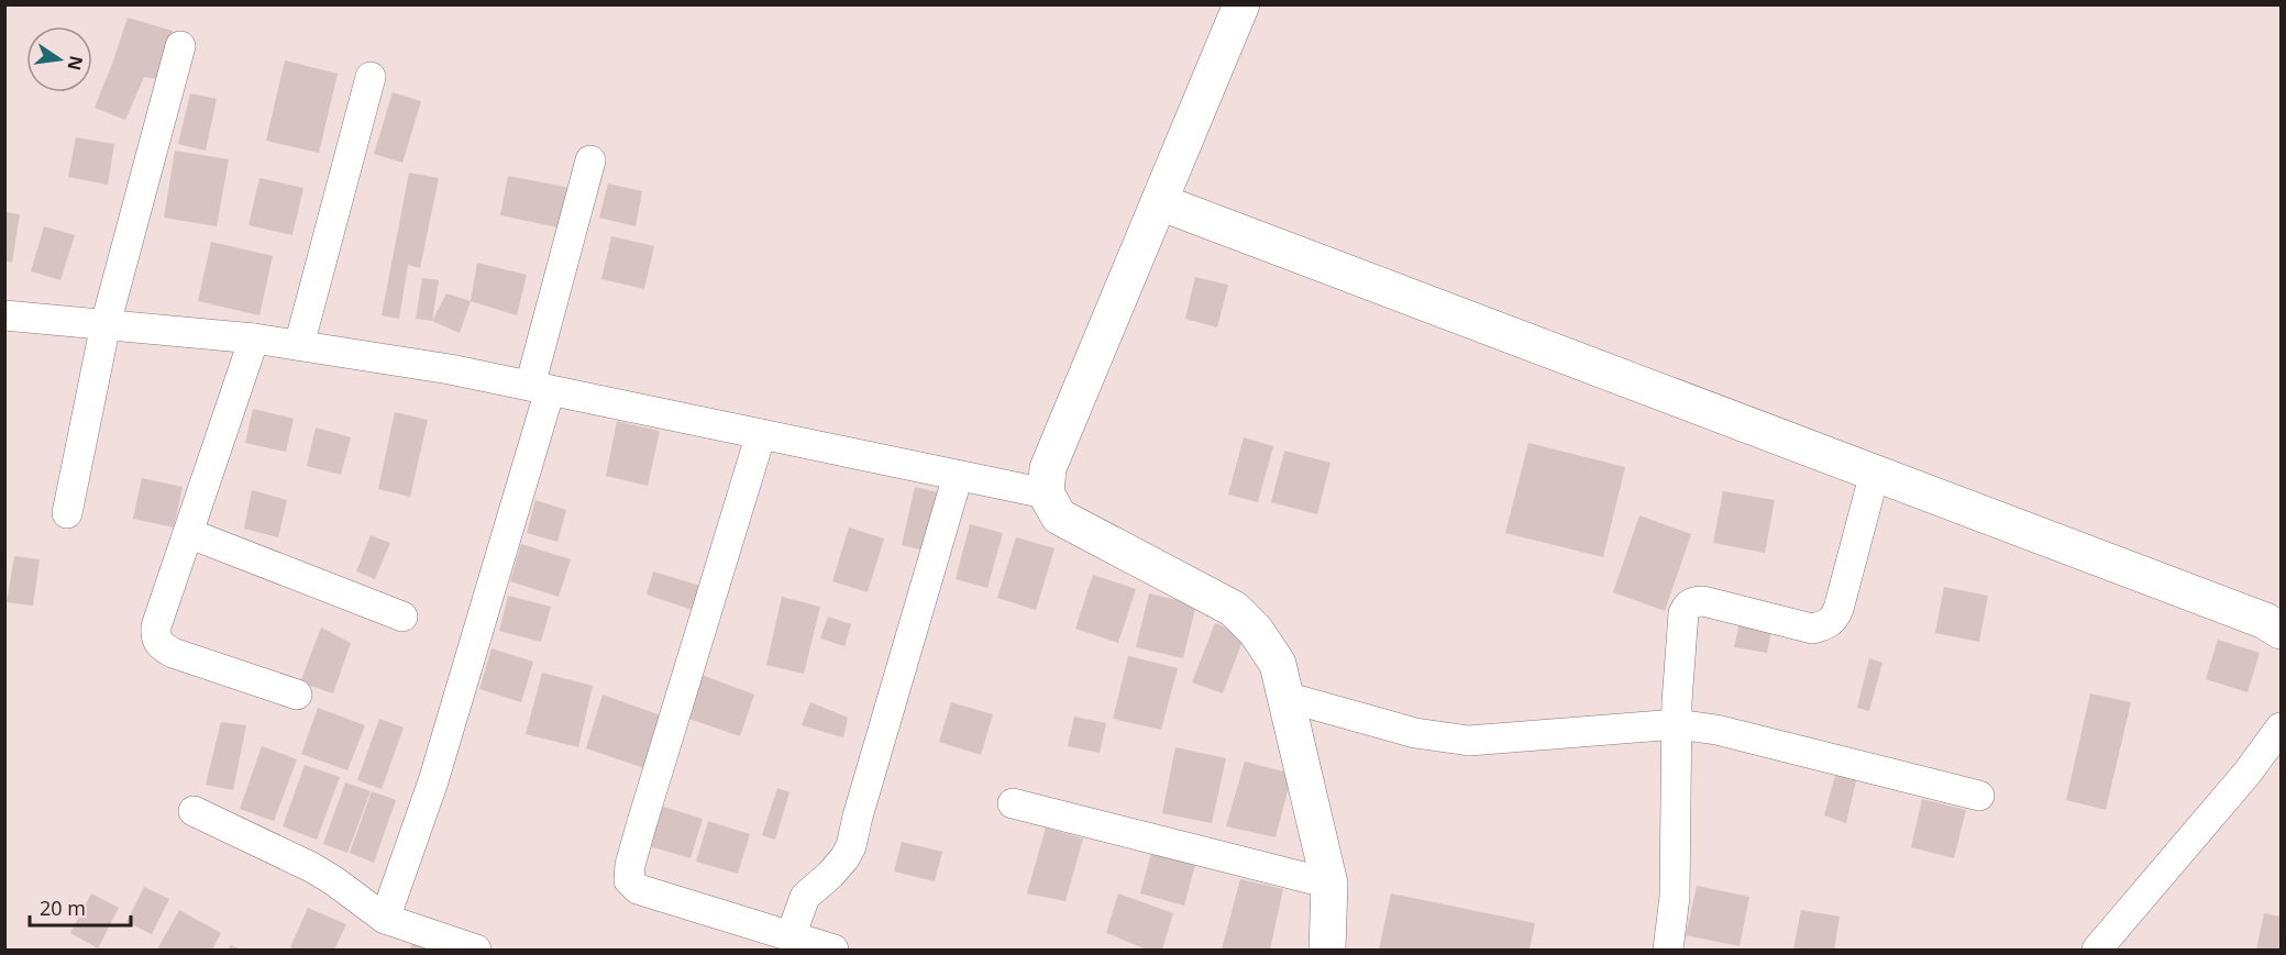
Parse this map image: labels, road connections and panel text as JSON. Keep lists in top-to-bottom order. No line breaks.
{"scale_bar":"20 m","north":"right"}
